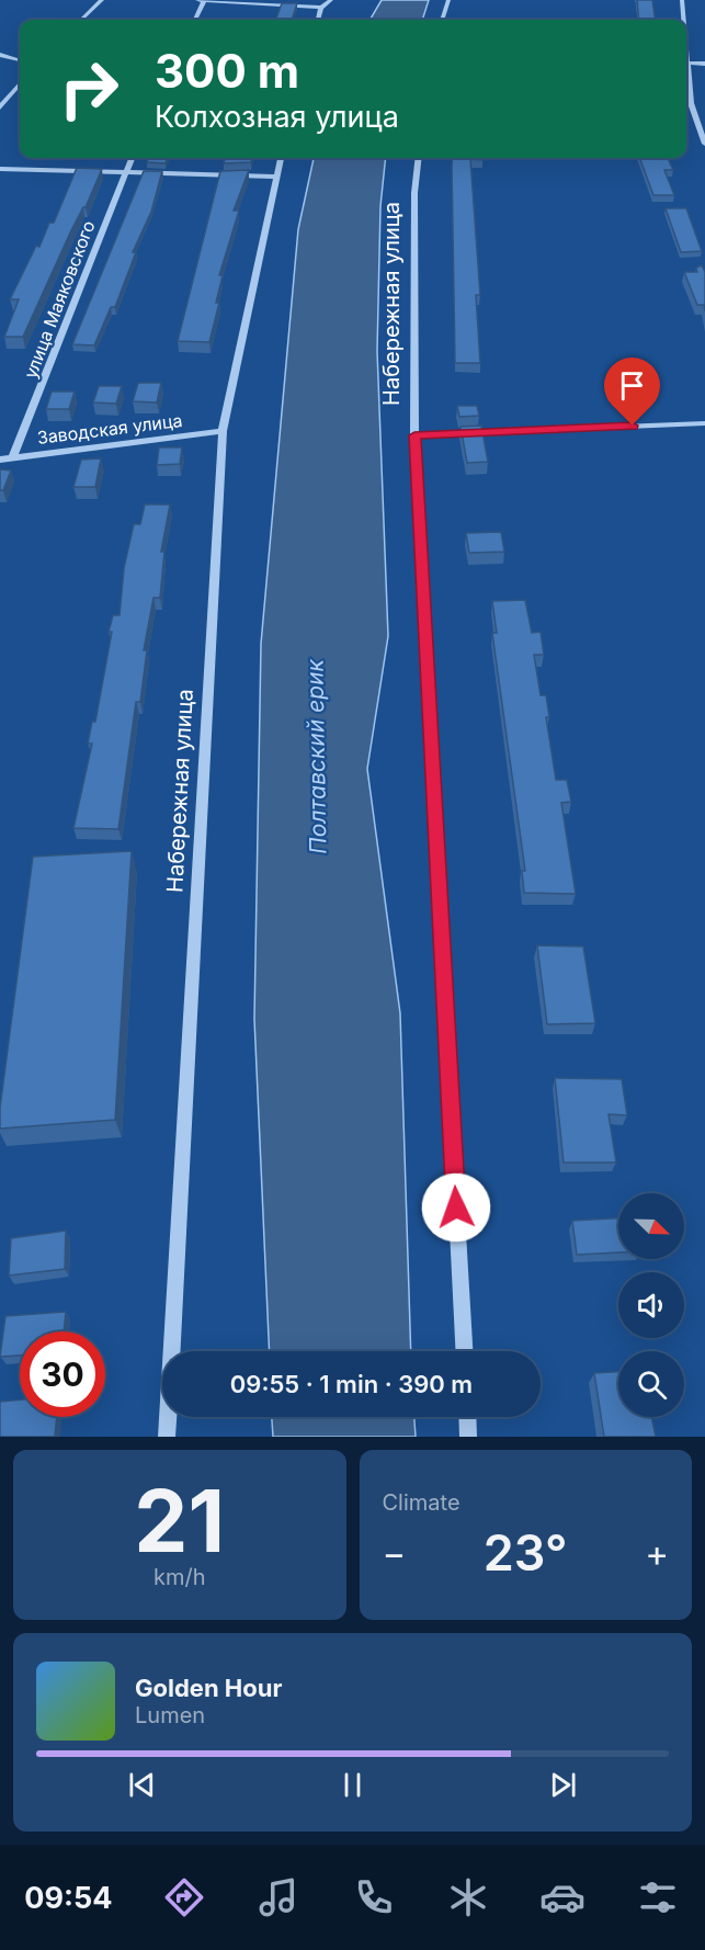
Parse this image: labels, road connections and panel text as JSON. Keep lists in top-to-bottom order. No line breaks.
{"streets":{"street":["улица Маяковского","Набережная улица","Заводская улица"]},"crossings":[["улица Маяковского","Заводская улица"],["Набережная улица","Заводская улица"]],"water":["Полтавский ерик"],"north":"bottom right","page":{"turn":["300 m","Колхозная улица"],"limit":"30","trip":"09:55 · 1 min · 390 m","tile":[["21","km/h"],"Climate"],"heat":["−","23°","+"],"song":["Golden Hour","Lumen"],"tabs":"09:54"}}
